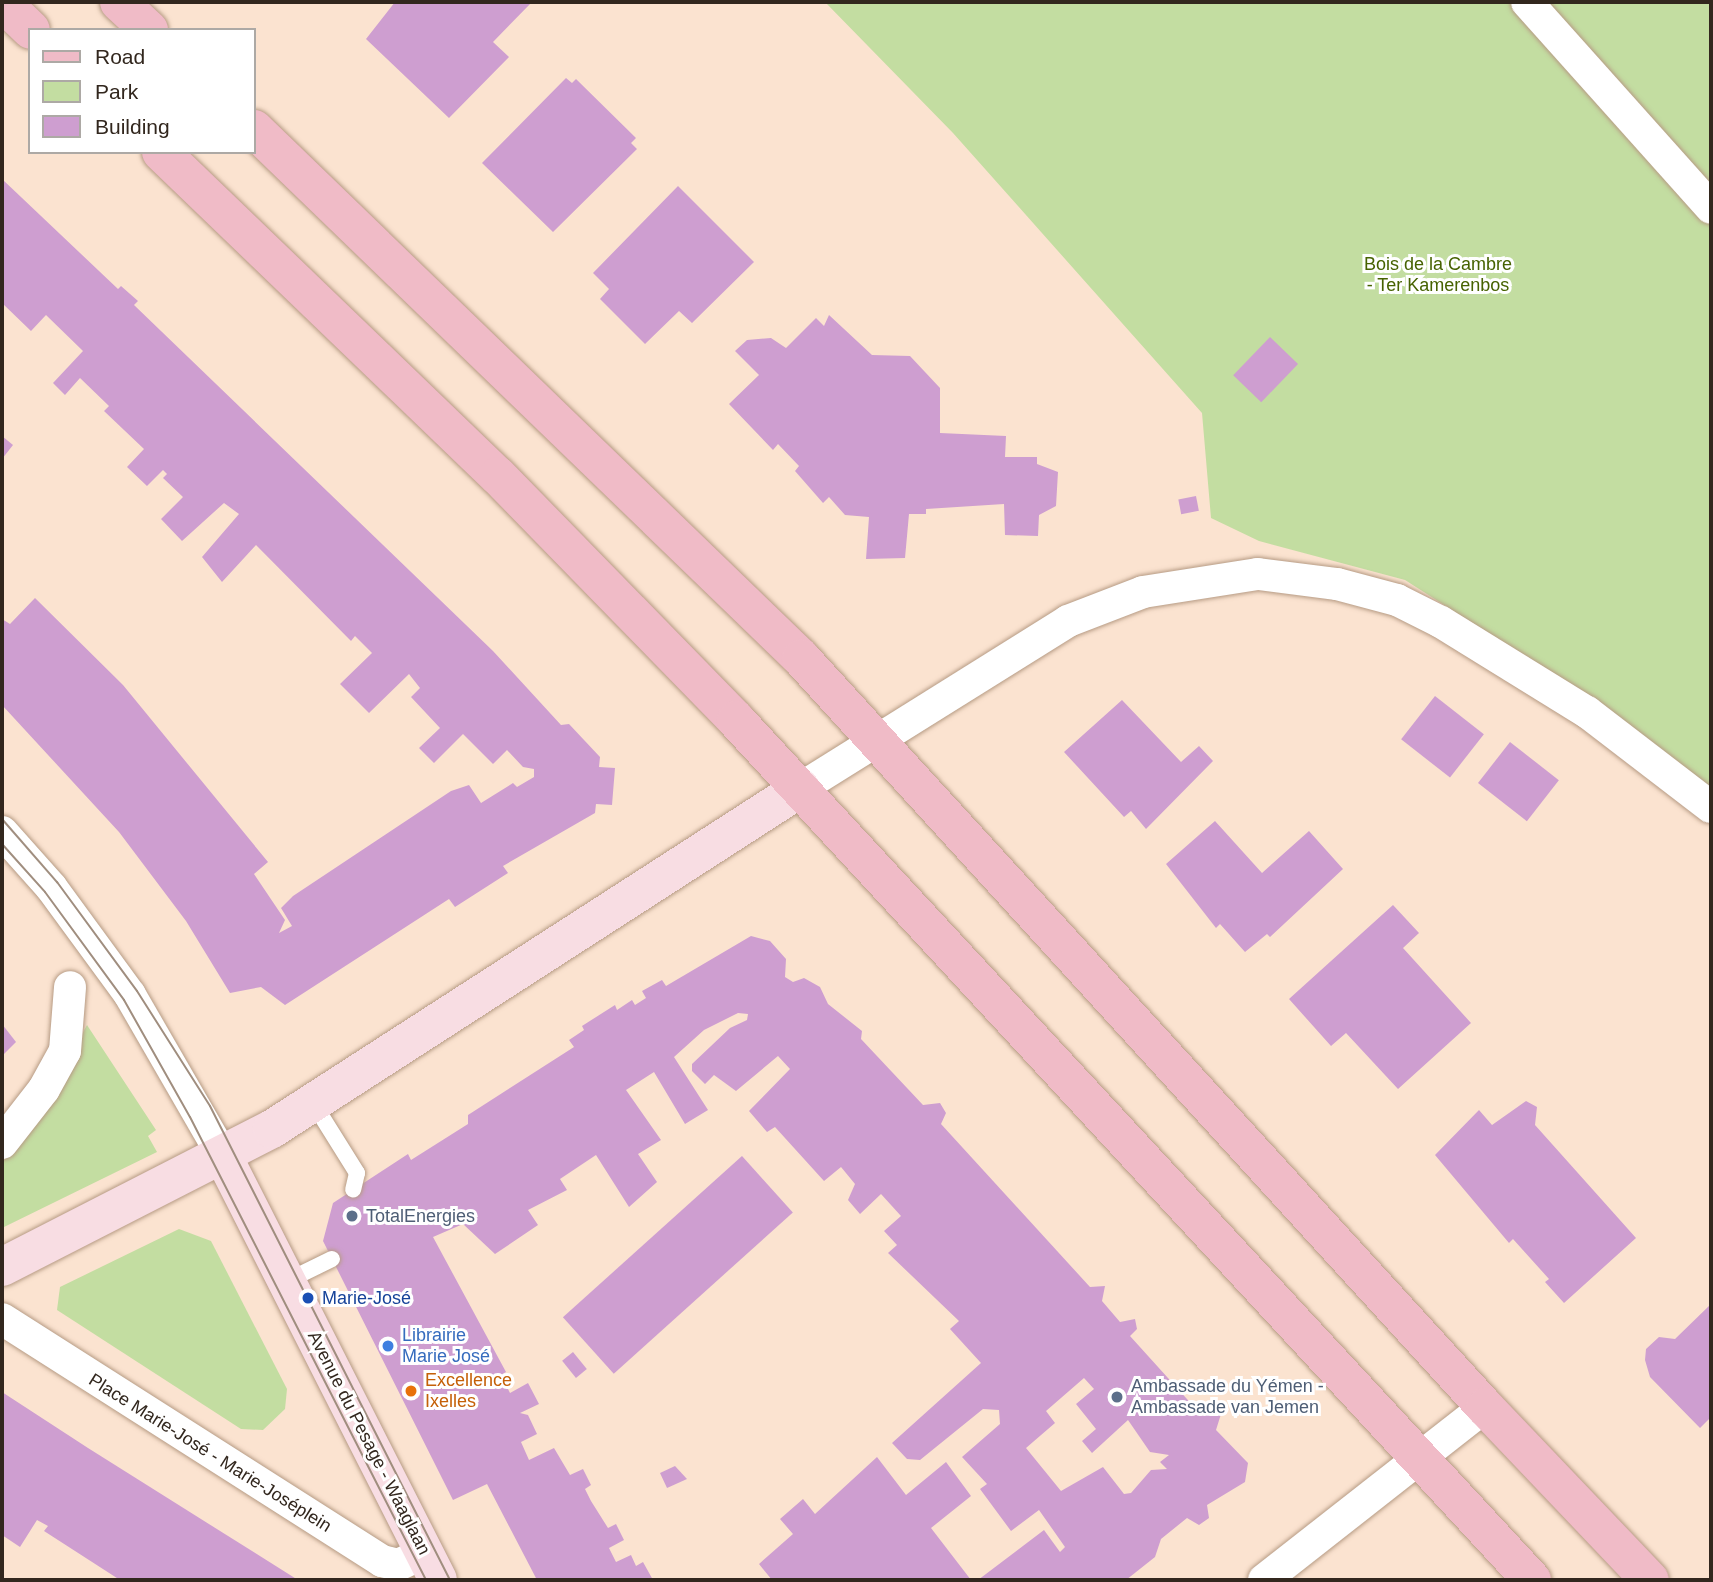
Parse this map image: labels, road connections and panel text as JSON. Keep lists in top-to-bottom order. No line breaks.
{"streets":{"street":["Avenue du Pesage - Waaglaan","Place Marie-José - Marie-Joséplein"]},"crossings":[["Avenue du Pesage - Waaglaan","Place Marie-José - Marie-Joséplein"]],"parks":["Bois de la Cambre - Ter Kamerenbos"],"places":["TotalEnergies","Marie-José","Librairie Marie José","Excellence Ixelles","Ambassade du Yémen - Ambassade van Jemen"],"legend":["Road","Park","Building"]}
